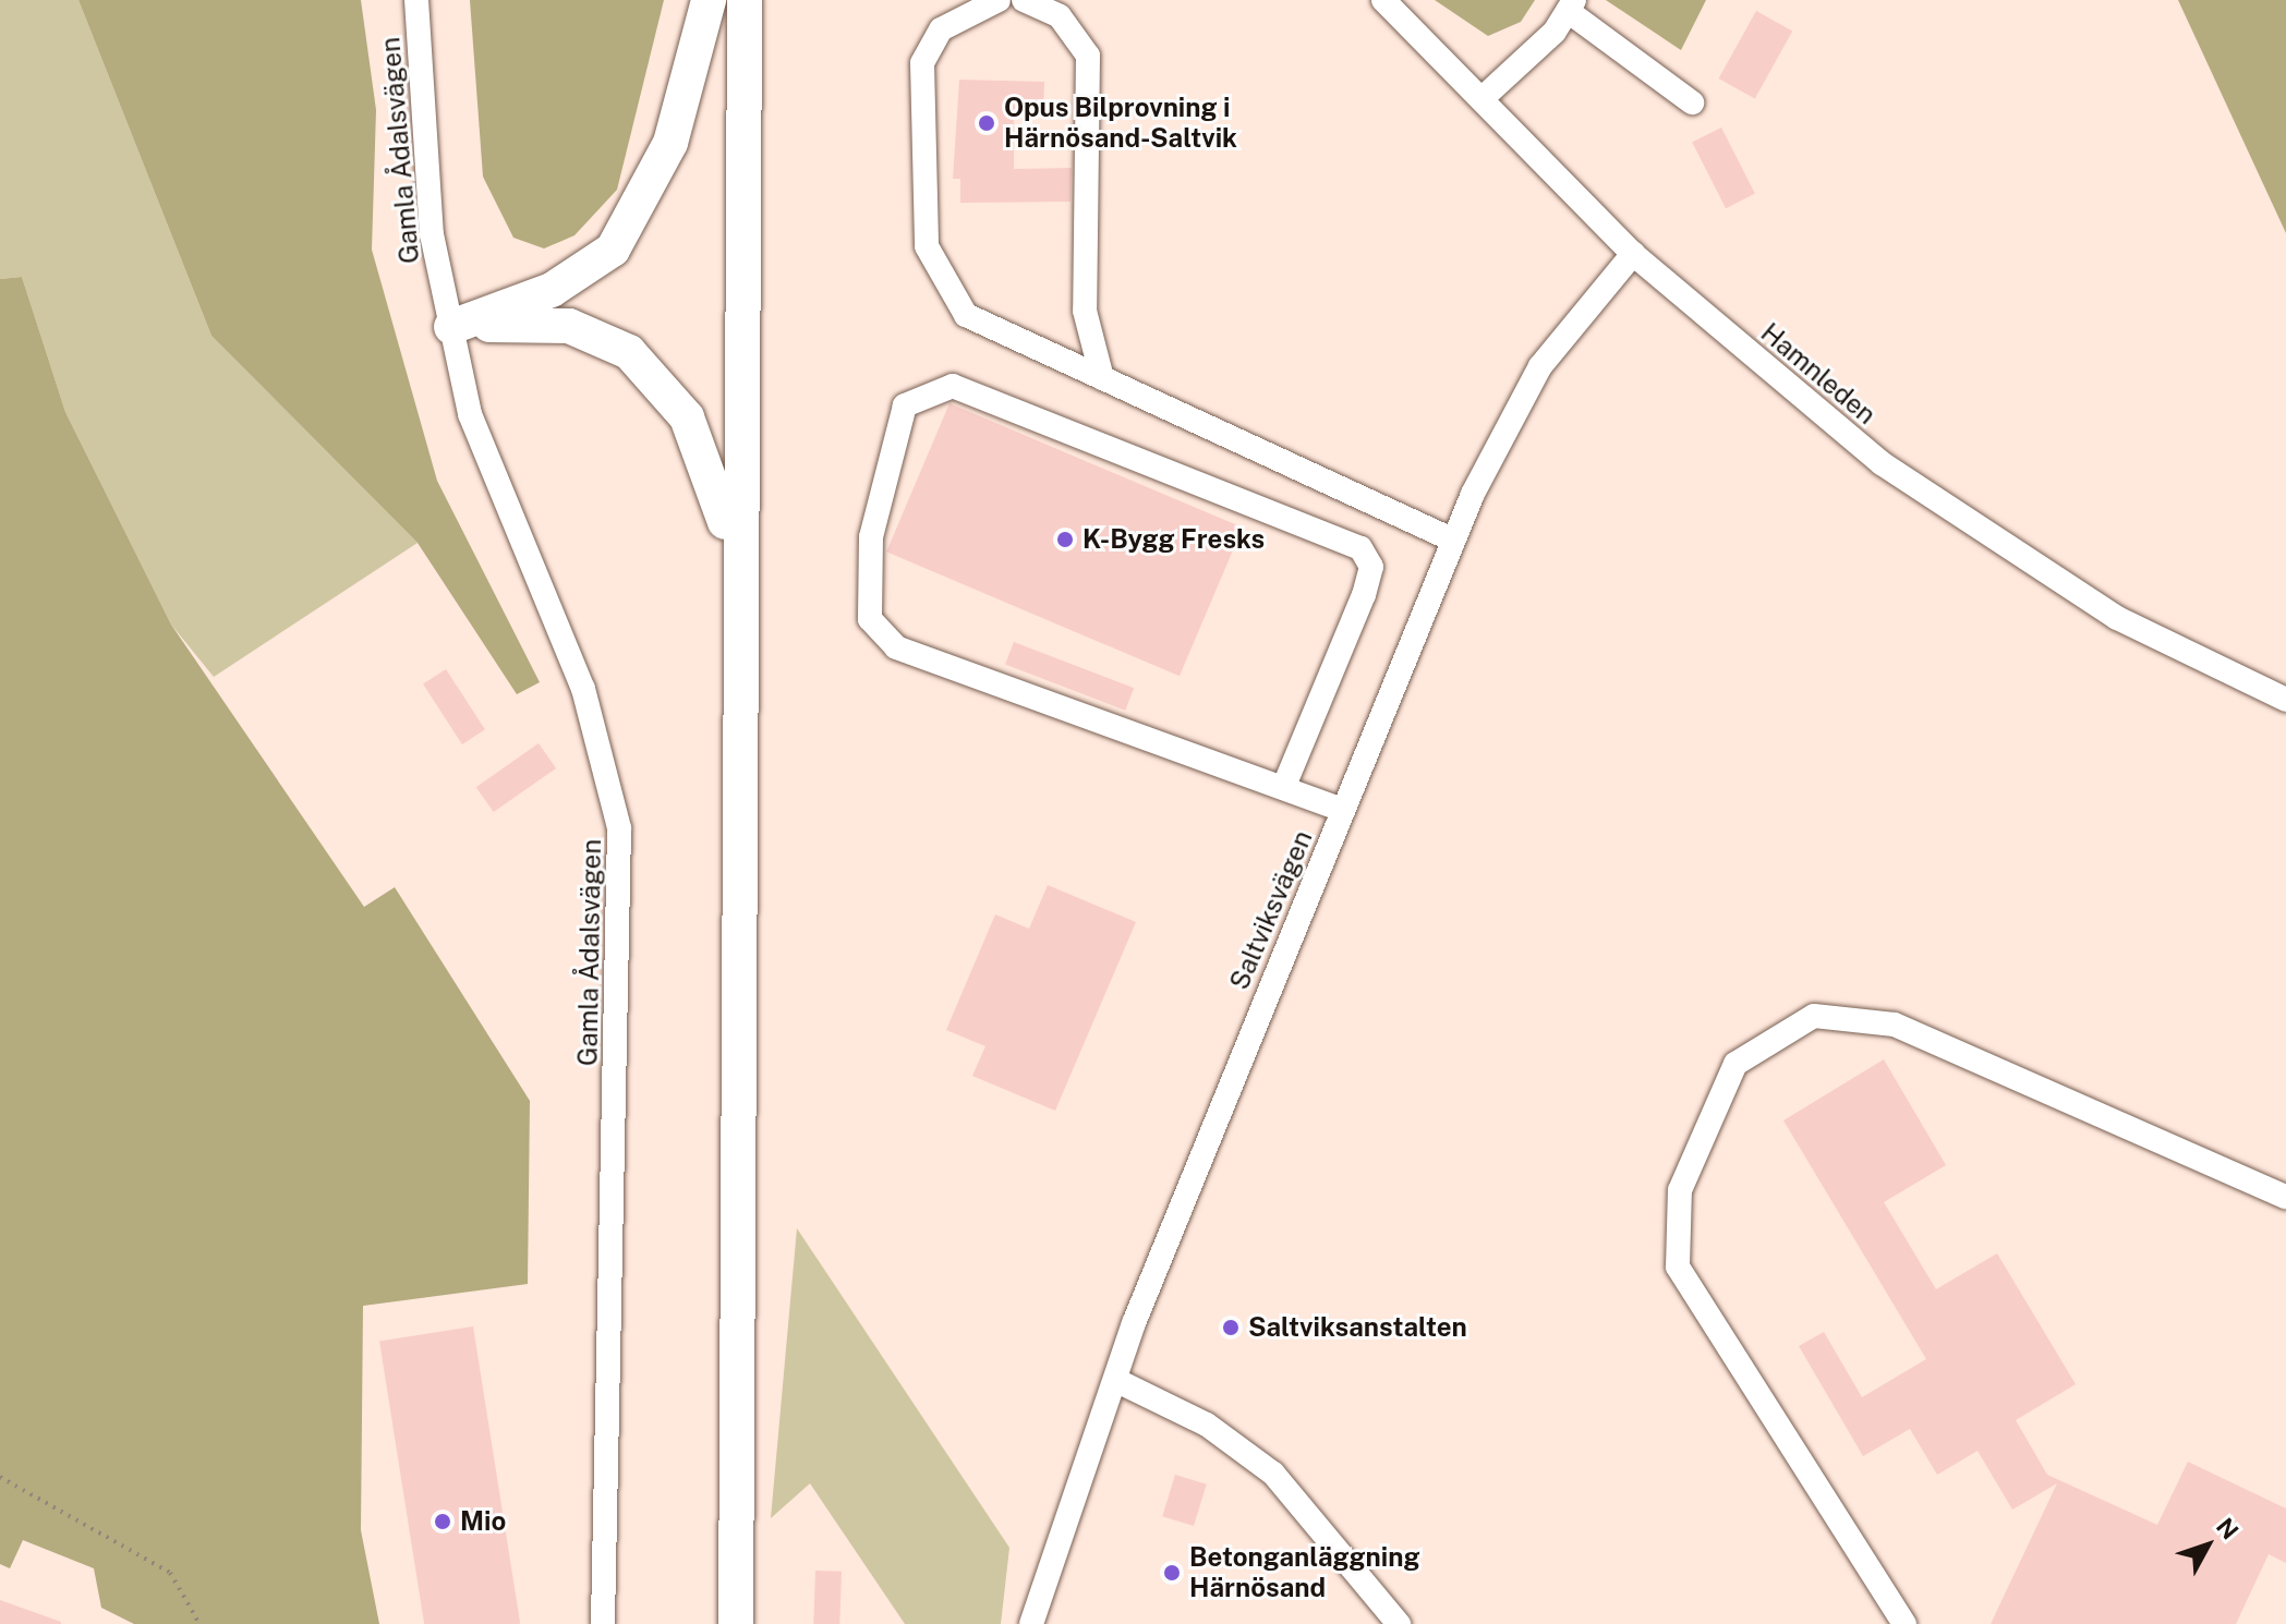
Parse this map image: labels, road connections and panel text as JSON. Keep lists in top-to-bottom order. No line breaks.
{"streets":{"street":["Gamla Ådalsvägen","Hamnleden","Saltviksvägen"]},"crossings":[["Hamnleden","Saltviksvägen"]],"places":["Opus Bilprovning i Härnösand-Saltvik","K-Bygg Fresks","Saltviksanstalten","Mio","Betonganläggning Härnösand"],"north":"top right"}
